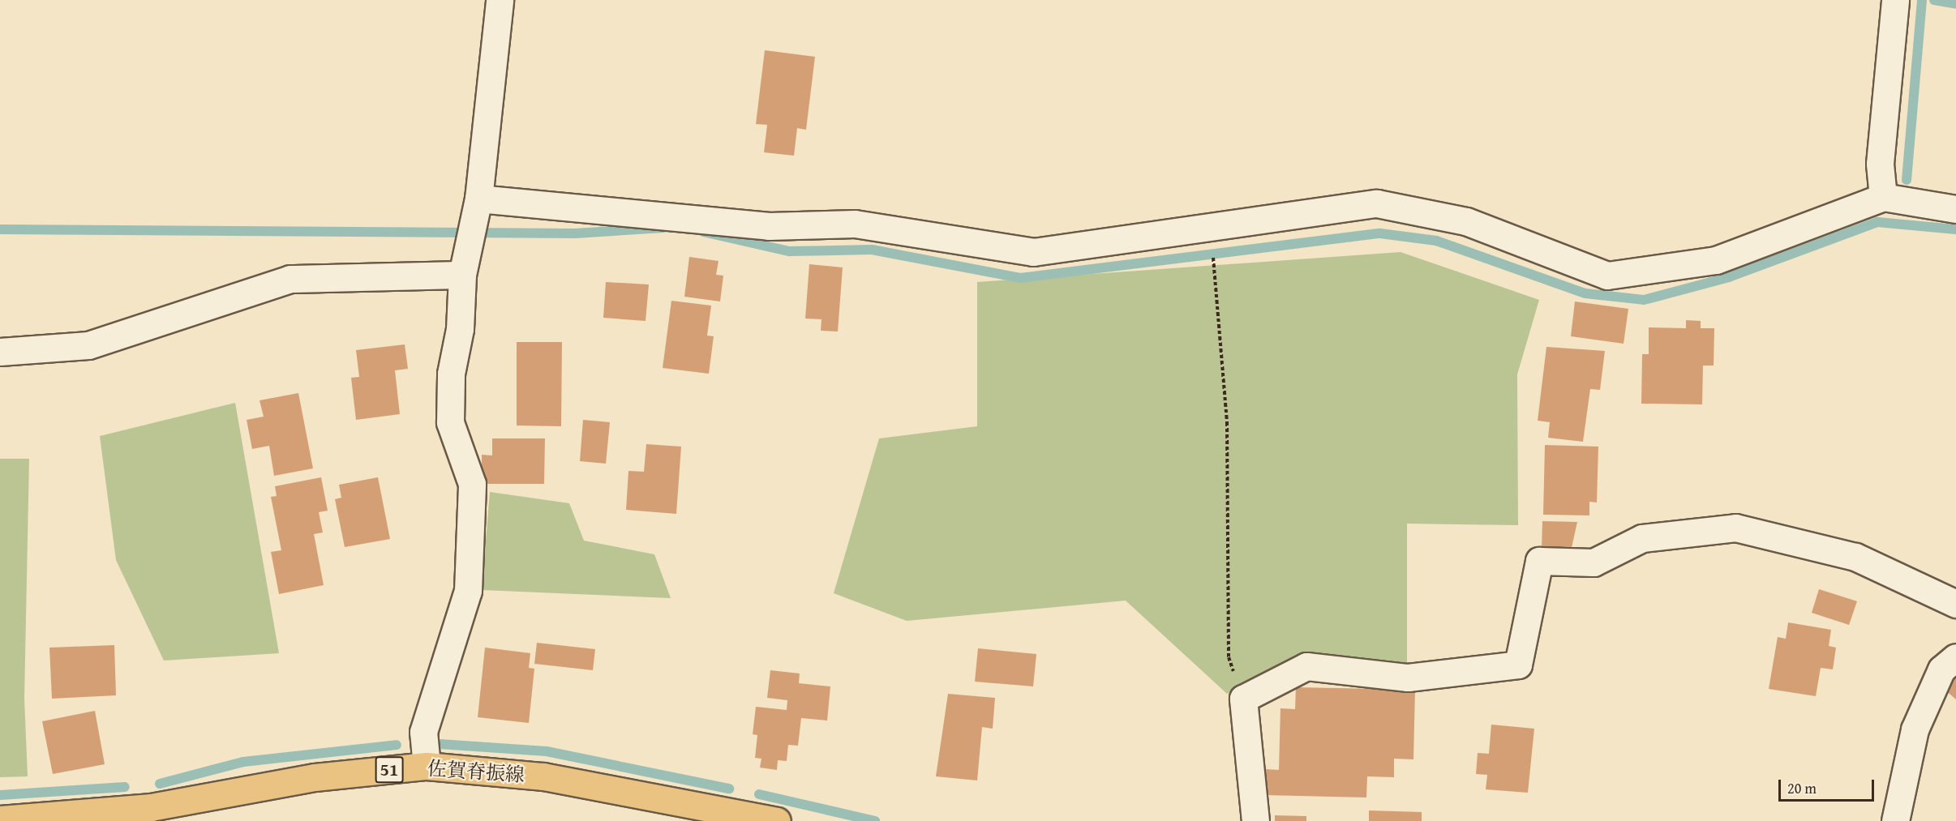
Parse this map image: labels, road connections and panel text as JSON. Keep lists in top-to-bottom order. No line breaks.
{"streets":{"main road":["51","佐賀脊振線"]},"scale_bar":"20 m"}
